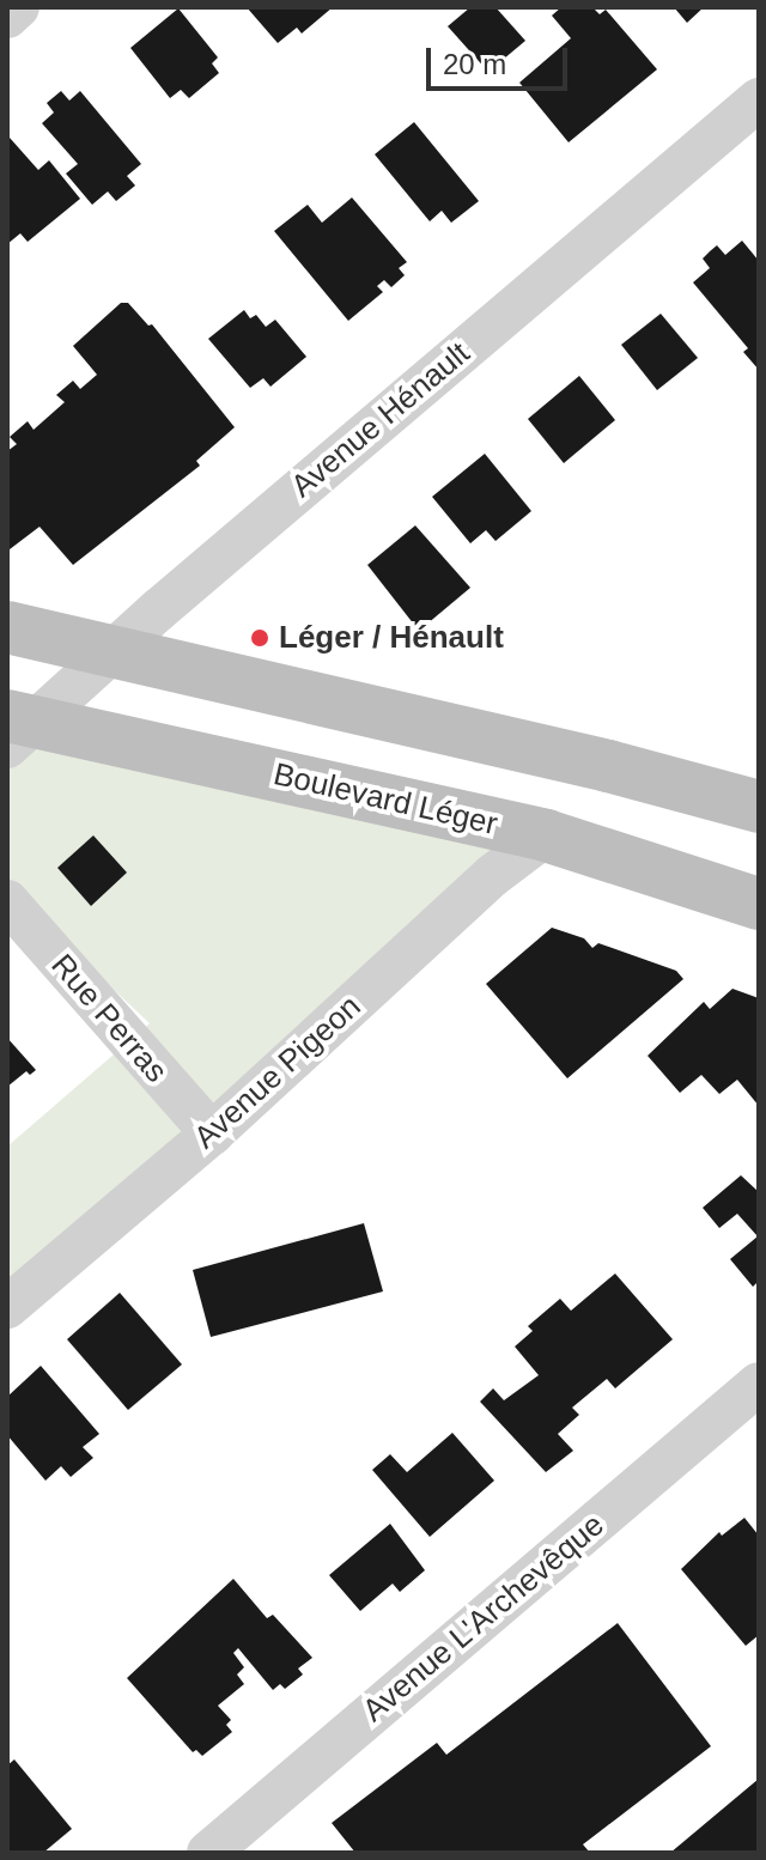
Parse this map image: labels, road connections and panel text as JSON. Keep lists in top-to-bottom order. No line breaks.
{"streets":{"main road":["Boulevard Léger"],"street":["Avenue Hénault","Rue Perras","Avenue Pigeon","Avenue L'Archevêque"]},"crossings":[["Avenue Hénault","Boulevard Léger"],["Boulevard Léger","Avenue Pigeon"],["Rue Perras","Avenue Pigeon"]],"places":["Léger / Hénault"],"scale_bar":"20 m"}
